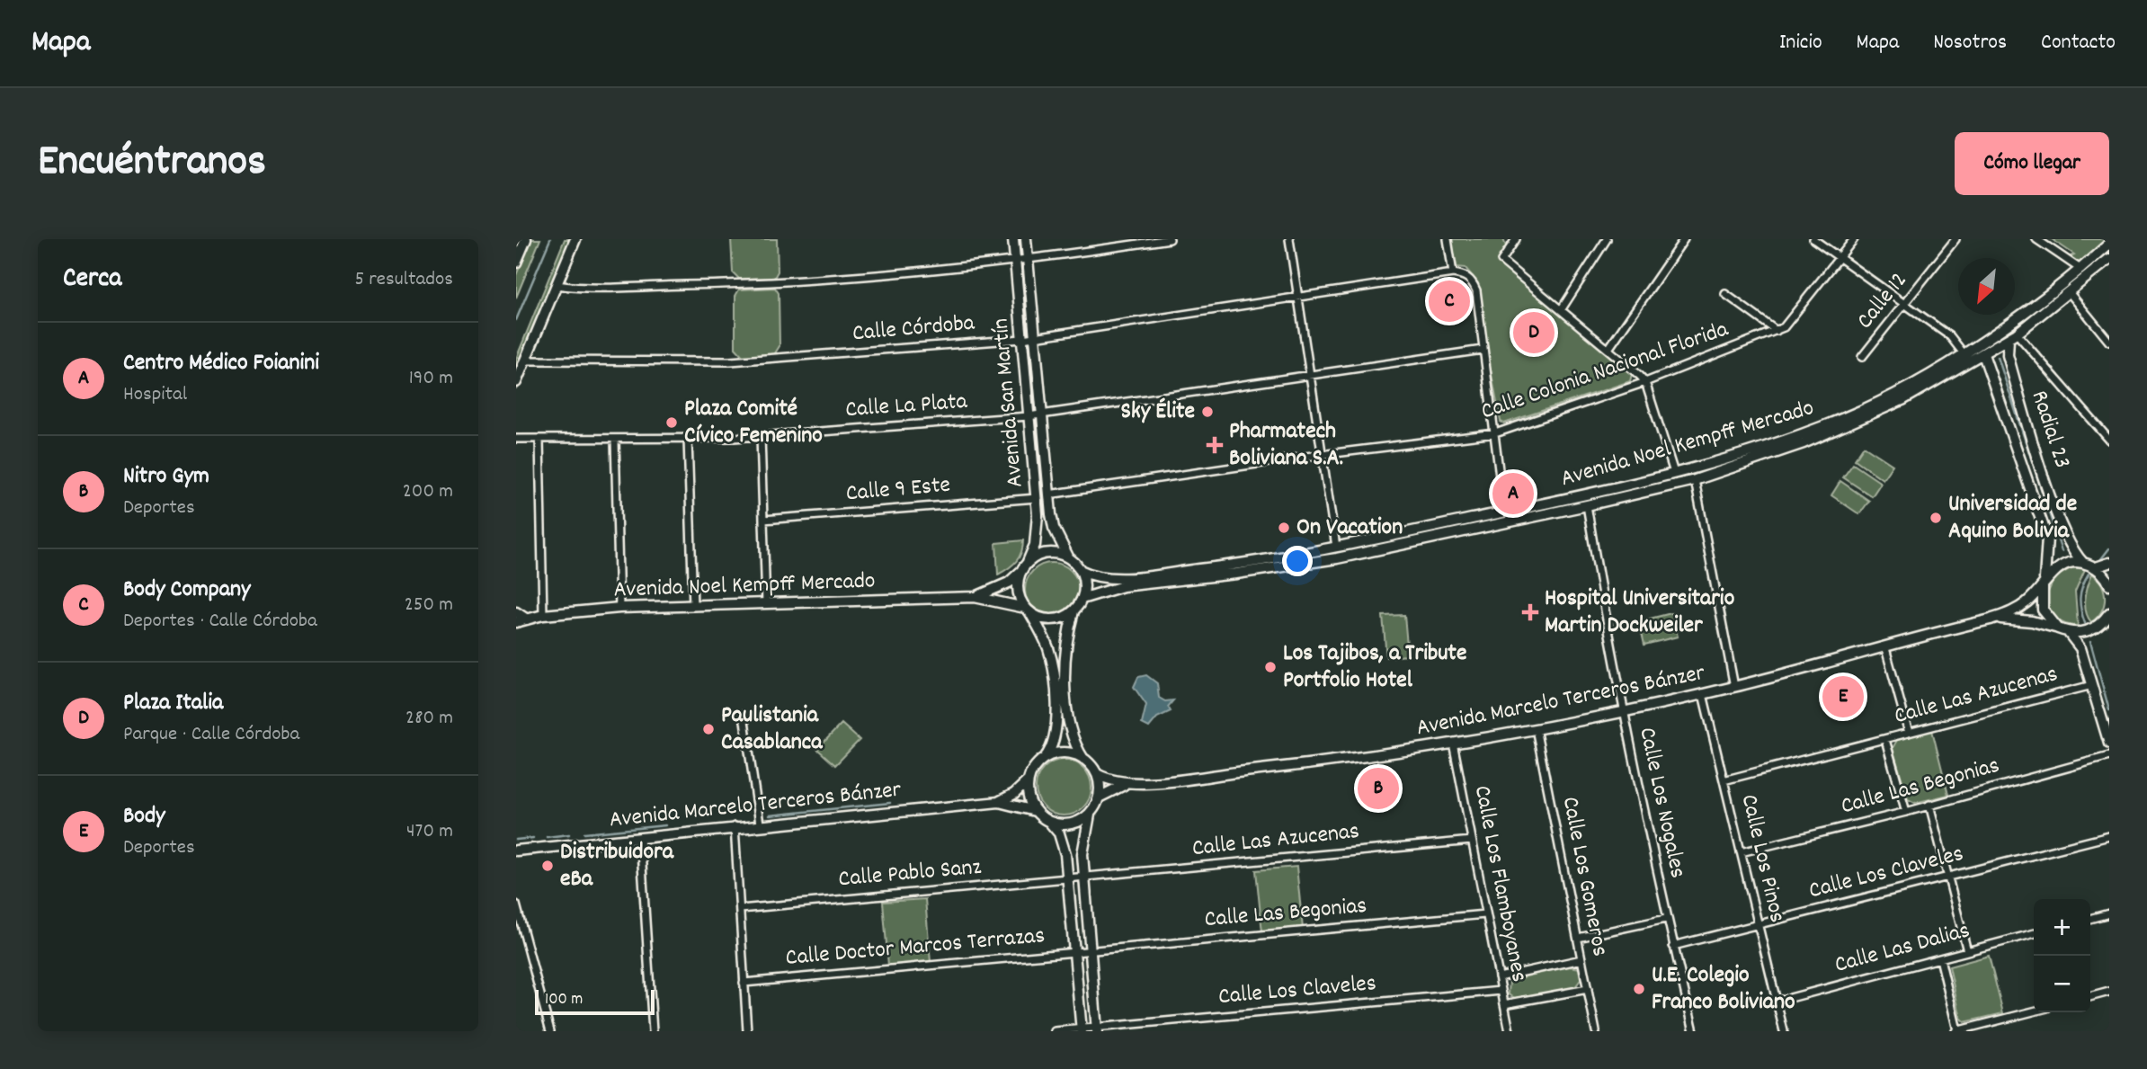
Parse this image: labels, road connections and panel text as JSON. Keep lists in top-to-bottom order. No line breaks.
{"streets":{"main road":["Avenida San Martín","Radial 23","Avenida Noel Kempff Mercado","Avenida Marcelo Terceros Bánzer"],"street":["Calle 12","Calle Córdoba","Calle Colonia Nacional Florida","Calle La Plata","Calle 9 Este","Calle Las Azucenas","Calle Las Begonias","Calle Los Nogales","Calle Los Pinos","Calle Los Claveles","Calle Pablo Sanz","Calle Los Gomeros","Calle Los Flamboyanes","Calle Doctor Marcos Terrazas","Calle Las Dalias"]},"crossings":[["Calle Córdoba","Avenida San Martín"],["Calle Colonia Nacional Florida","Avenida San Martín"],["Avenida San Martín","Calle La Plata"],["Avenida San Martín","Avenida Noel Kempff Mercado"],["Avenida San Martín","Calle 9 Este"],["Radial 23","Avenida Noel Kempff Mercado"],["Radial 23","Avenida Marcelo Terceros Bánzer"],["Avenida Noel Kempff Mercado","Calle Los Nogales"],["Calle Las Azucenas","Calle Los Pinos"],["Calle Las Azucenas","Calle Pablo Sanz"],["Calle Las Azucenas","Calle Los Flamboyanes"],["Avenida Marcelo Terceros Bánzer","Calle Los Nogales"],["Avenida Marcelo Terceros Bánzer","Calle Los Pinos"],["Avenida Marcelo Terceros Bánzer","Calle Los Gomeros"],["Avenida Marcelo Terceros Bánzer","Calle Los Flamboyanes"],["Calle Las Begonias","Calle Los Pinos"],["Calle Las Begonias","Calle Los Flamboyanes"],["Calle Las Begonias","Calle Doctor Marcos Terrazas"],["Calle Los Nogales","Calle Los Claveles"],["Calle Los Pinos","Calle Los Claveles"],["Calle Los Pinos","Calle Las Dalias"],["Calle Los Claveles","Calle Los Flamboyanes"]],"places":{"other":["Sky Élite","Plaza Comité Cívico Femenino","Universidad de Aquino Bolivia","On Vacation","Los Tajibos, a Tribute Portfolio Hotel","Paulistania Casablanca","Distribuidora eBa","U.E. Colegio Franco Boliviano"],"health":["Pharmatech Boliviana S.A.","Hospital Universitario Martin Dockweiler"]},"scale_bar":"100 m","north":"bottom left","page":{"header":"Mapa","nav":["Inicio","Mapa","Nosotros","Contacto"],"title":"Encuéntranos","buttons":"Cómo llegar","heading":["Cerca","5 resultados"],"pins":["C","D","A","E","B"],"list":[{"mark":"A","name":"Centro Médico Foianini","note":"Hospital","value":"190 m"},{"mark":"B","name":"Nitro Gym","note":"Deportes","value":"200 m"},{"mark":"C","name":"Body Company","note":"Deportes · Calle Córdoba","value":"250 m"},{"mark":"D","name":"Plaza Italia","note":"Parque · Calle Córdoba","value":"280 m"},{"mark":"E","name":"Body","note":"Deportes","value":"470 m"}],"map_buttons":["+","−"],"scale":"100 m"}}
